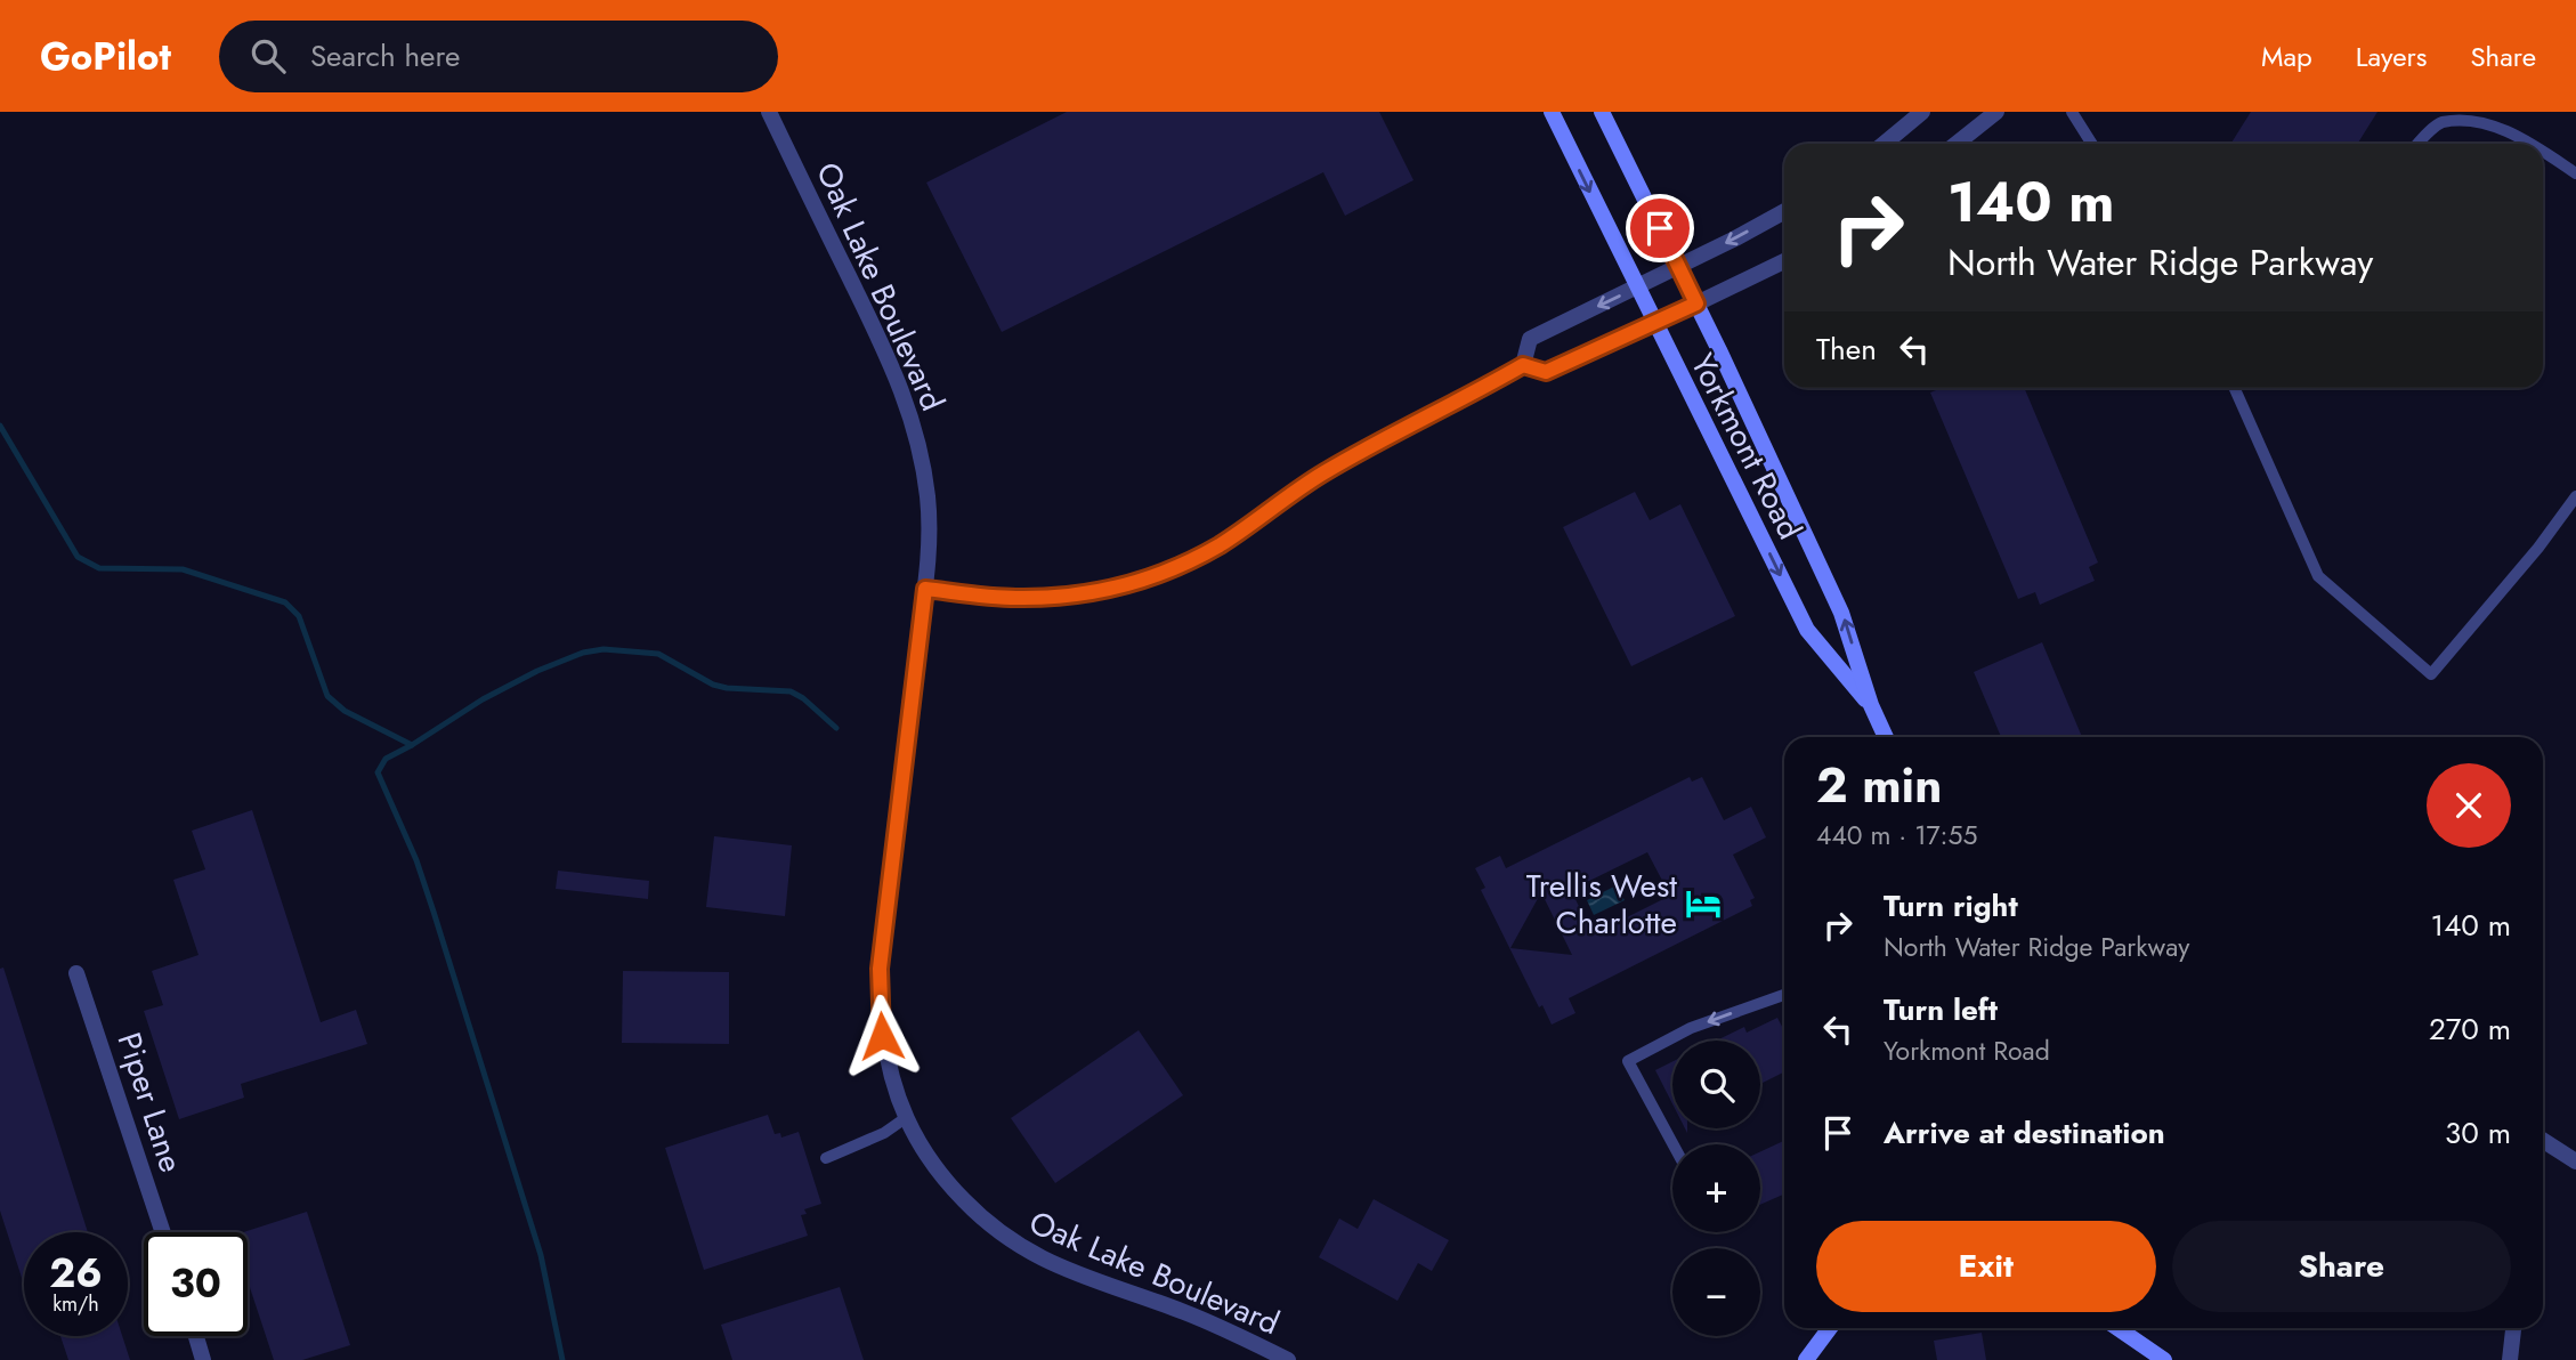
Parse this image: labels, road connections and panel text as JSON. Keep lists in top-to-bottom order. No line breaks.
{"streets":{"street":["Oak Lake Boulevard","Yorkmont Road","Piper Lane"]},"places":{"hotel":["Trellis West Charlotte"]},"page":{"header":"GoPilot","search":"Search here","nav":["Map","Layers","Share"],"turn":["140 m","North Water Ridge Parkway"],"then":"Then","heading":["2 min","440 m · 17:55"],"list":[{"name":"Turn right","note":"North Water Ridge Parkway","value":"140 m"},{"name":"Turn left","note":"Yorkmont Road","value":"270 m"},{"name":"Arrive at destination","value":"30 m"}],"map_buttons":["+","−"],"buttons":["Exit","Share"],"speed":"26 km/h","limit":"30"}}
